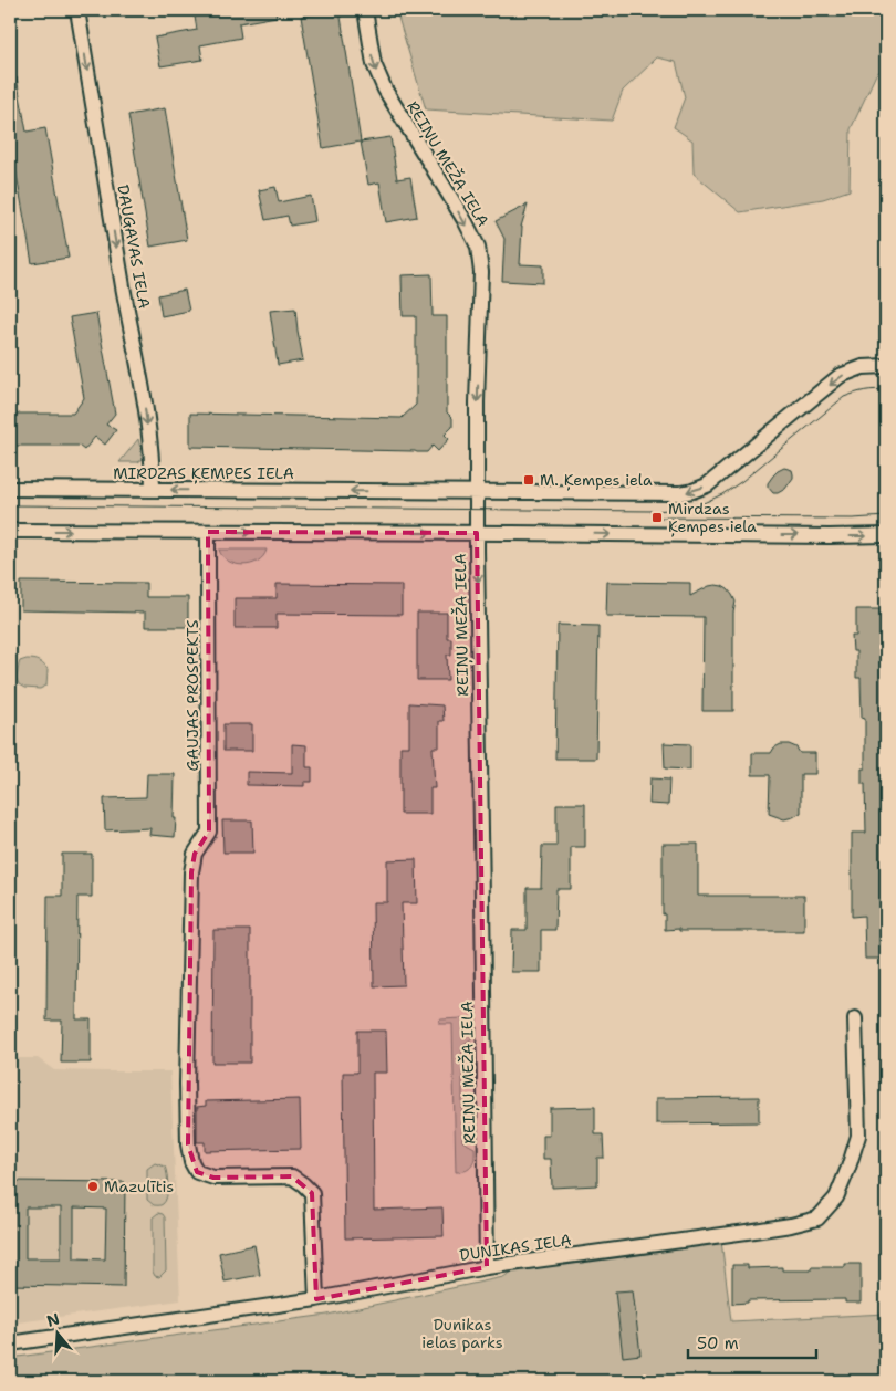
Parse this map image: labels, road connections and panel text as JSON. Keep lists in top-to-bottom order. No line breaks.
{"streets":{"street":["REIŅU MEŽA IELA","DAUGAVAS IELA","MIRDZAS ĶEMPES IELA","GAUJAS PROSPEKTS","DUNIKAS IELA"]},"crossings":[["REIŅU MEŽA IELA","MIRDZAS ĶEMPES IELA"],["REIŅU MEŽA IELA","DUNIKAS IELA"],["DAUGAVAS IELA","MIRDZAS ĶEMPES IELA"],["GAUJAS PROSPEKTS","DUNIKAS IELA"]],"one_way":["REIŅU MEŽA IELA","DAUGAVAS IELA"],"parks":["Dunikas ielas parks"],"places":{"transit":["M. Ķempes iela","Mirdzas Ķempes iela"],"other":["Mazulītis"]},"scale_bar":"50 m","north":"top"}
